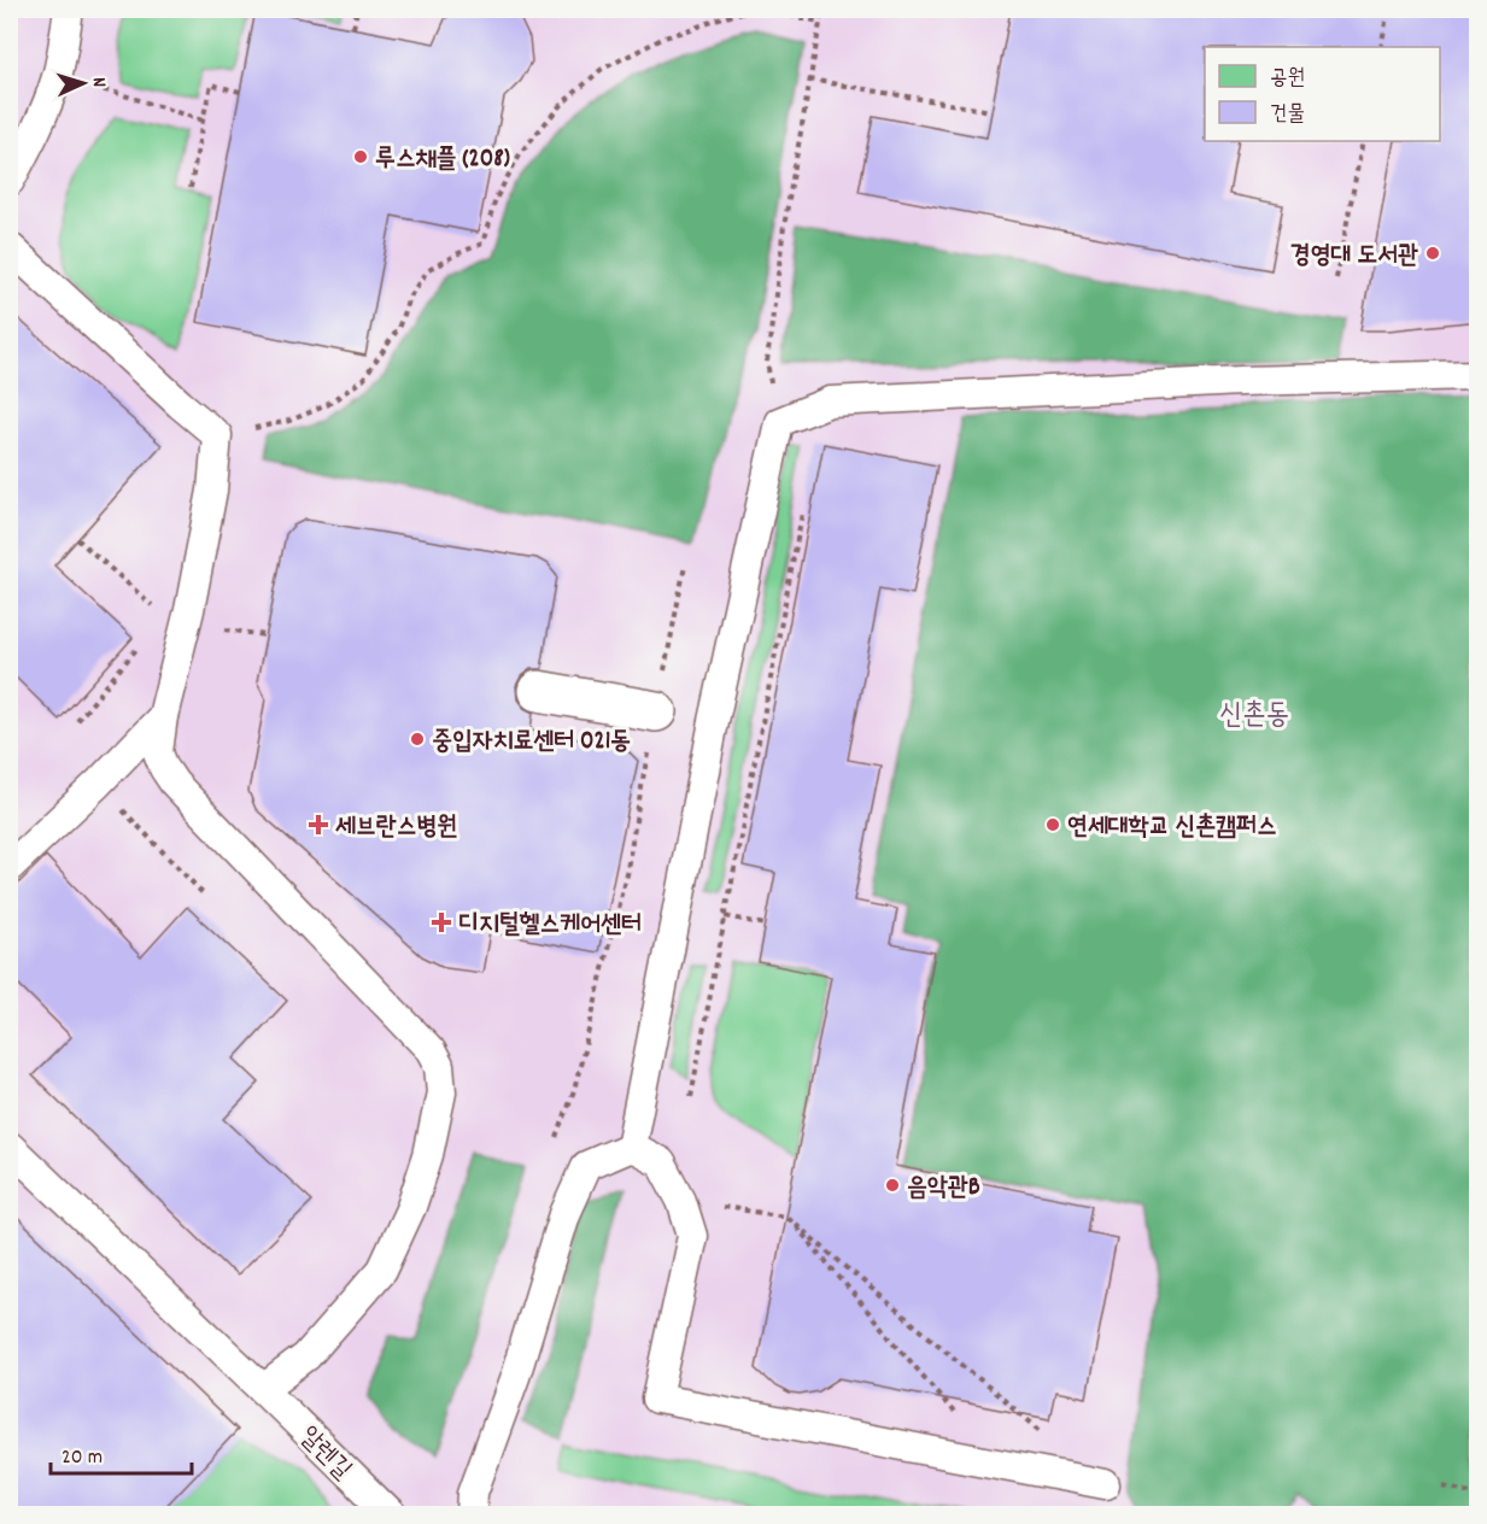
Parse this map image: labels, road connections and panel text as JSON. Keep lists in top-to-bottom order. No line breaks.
{"streets":{"lane":["알렌길"]},"districts":["신촌동"],"places":{"other":["루스채플 (208)","경영대 도서관","중입자치료센터 021동","연세대학교 신촌캠퍼스","음악관B"],"health":["세브란스병원","디지털헬스케어센터"]},"legend":["공원","건물"],"scale_bar":"20 m","north":"right"}
